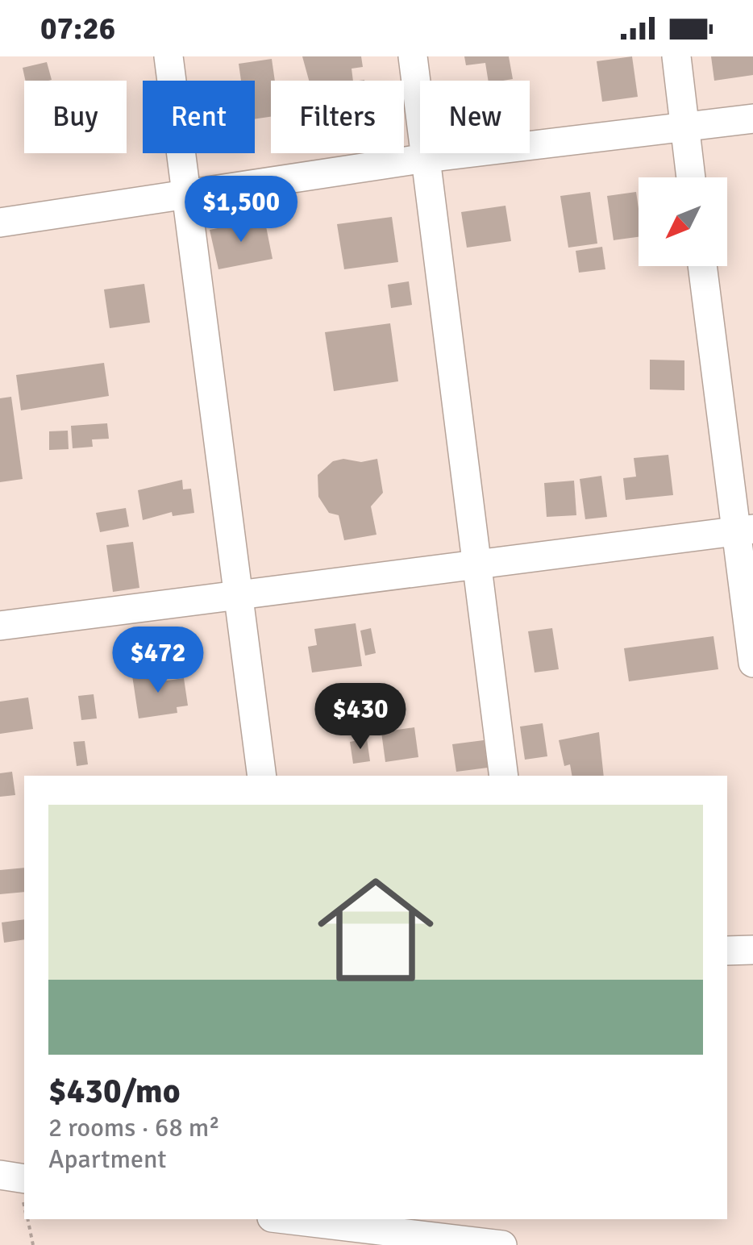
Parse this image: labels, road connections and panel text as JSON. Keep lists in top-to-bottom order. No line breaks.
{"north":"bottom left","page":{"status":"07:26","chip":["Buy","Rent","Filters","New"],"price":["$1,500","$472","$430"],"list":[{"name":"$430/mo","note":"2 rooms · 68 m² · Apartment"}]}}
